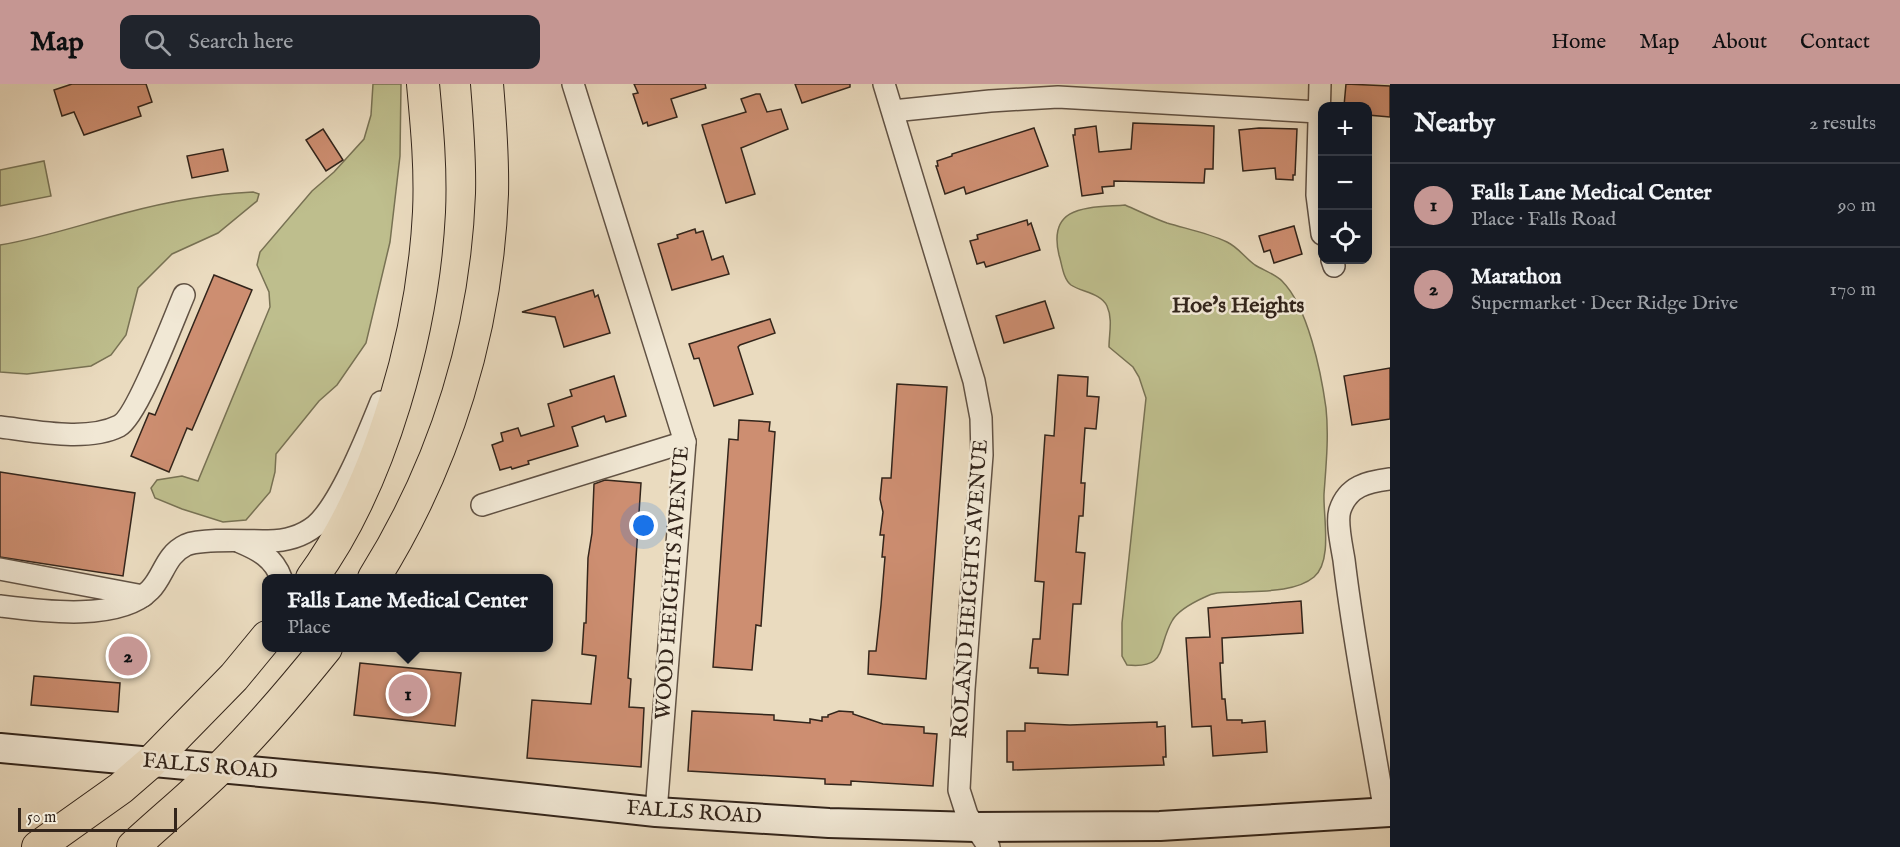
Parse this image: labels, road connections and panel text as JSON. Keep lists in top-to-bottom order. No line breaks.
{"streets":{"main road":["FALLS ROAD"],"street":["WOOD HEIGHTS AVENUE","ROLAND HEIGHTS AVENUE"]},"crossings":[["WOOD HEIGHTS AVENUE","FALLS ROAD"],["ROLAND HEIGHTS AVENUE","FALLS ROAD"]],"districts":["Hoe's Heights"],"scale_bar":"50 m","page":{"header":"Map","search":"Search here","nav":["Home","Map","About","Contact"],"heading":["Nearby","2 results"],"map_buttons":["+","−"],"list":[{"mark":"1","name":"Falls Lane Medical Center","note":"Place · Falls Road","value":"90 m"},{"mark":"2","name":"Marathon","note":"Supermarket · Deer Ridge Drive","value":"170 m"}],"popup":["Falls Lane Medical Center","Place"],"pins":["2","1"],"scale":"50 m"}}
